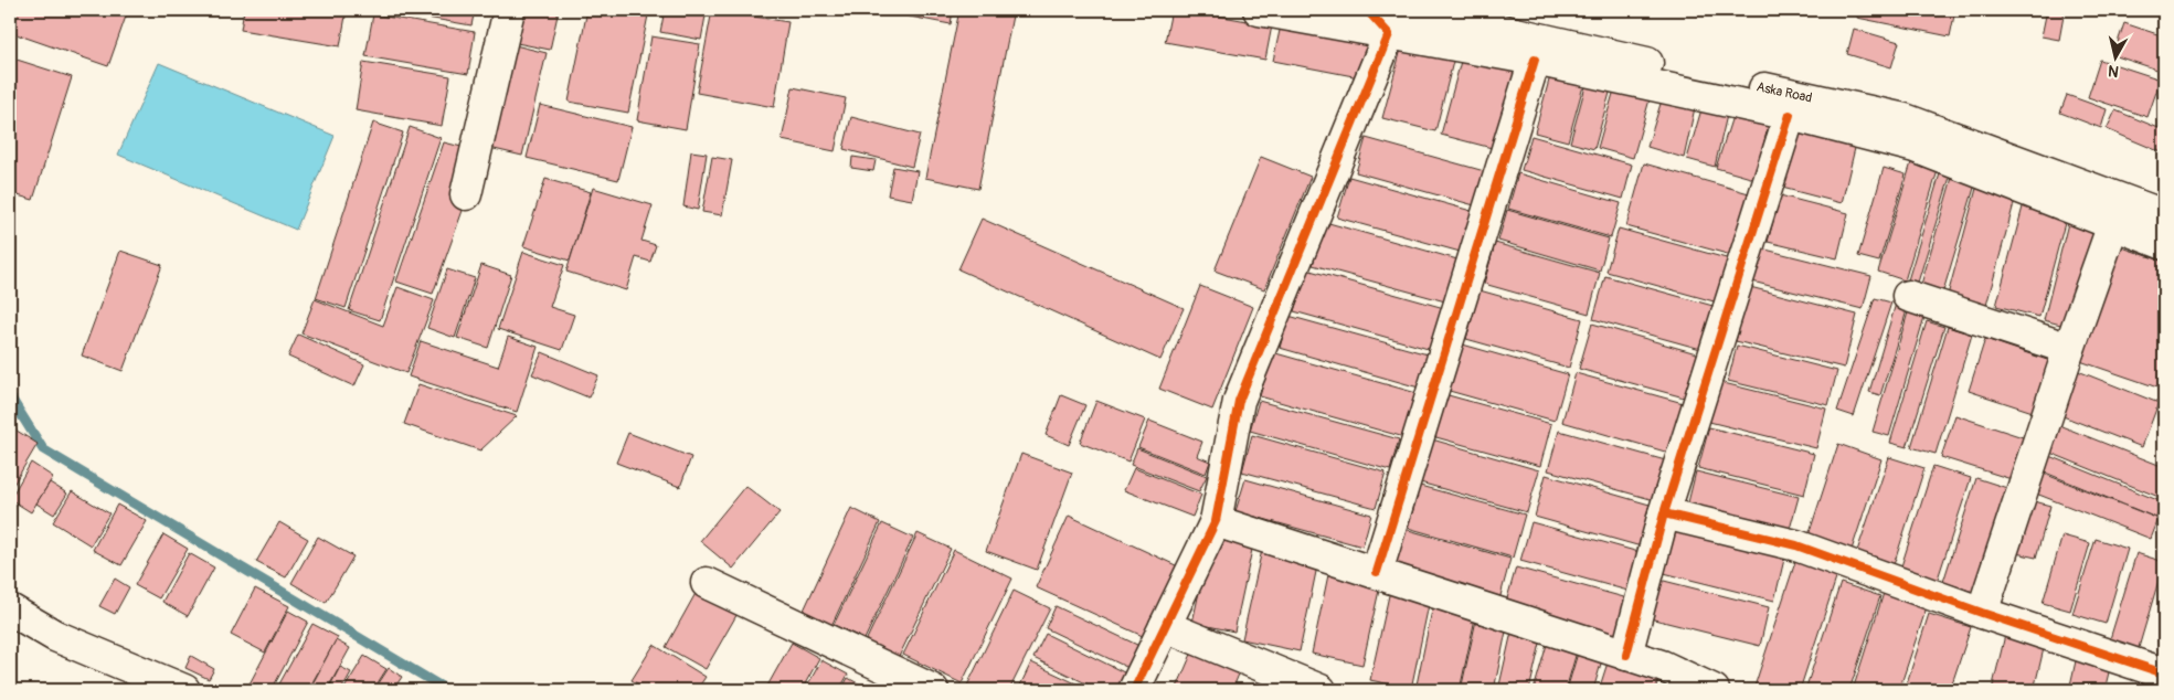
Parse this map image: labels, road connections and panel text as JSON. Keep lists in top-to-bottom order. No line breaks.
{"streets":{"main road":["Aska Road"]},"north":"bottom"}
